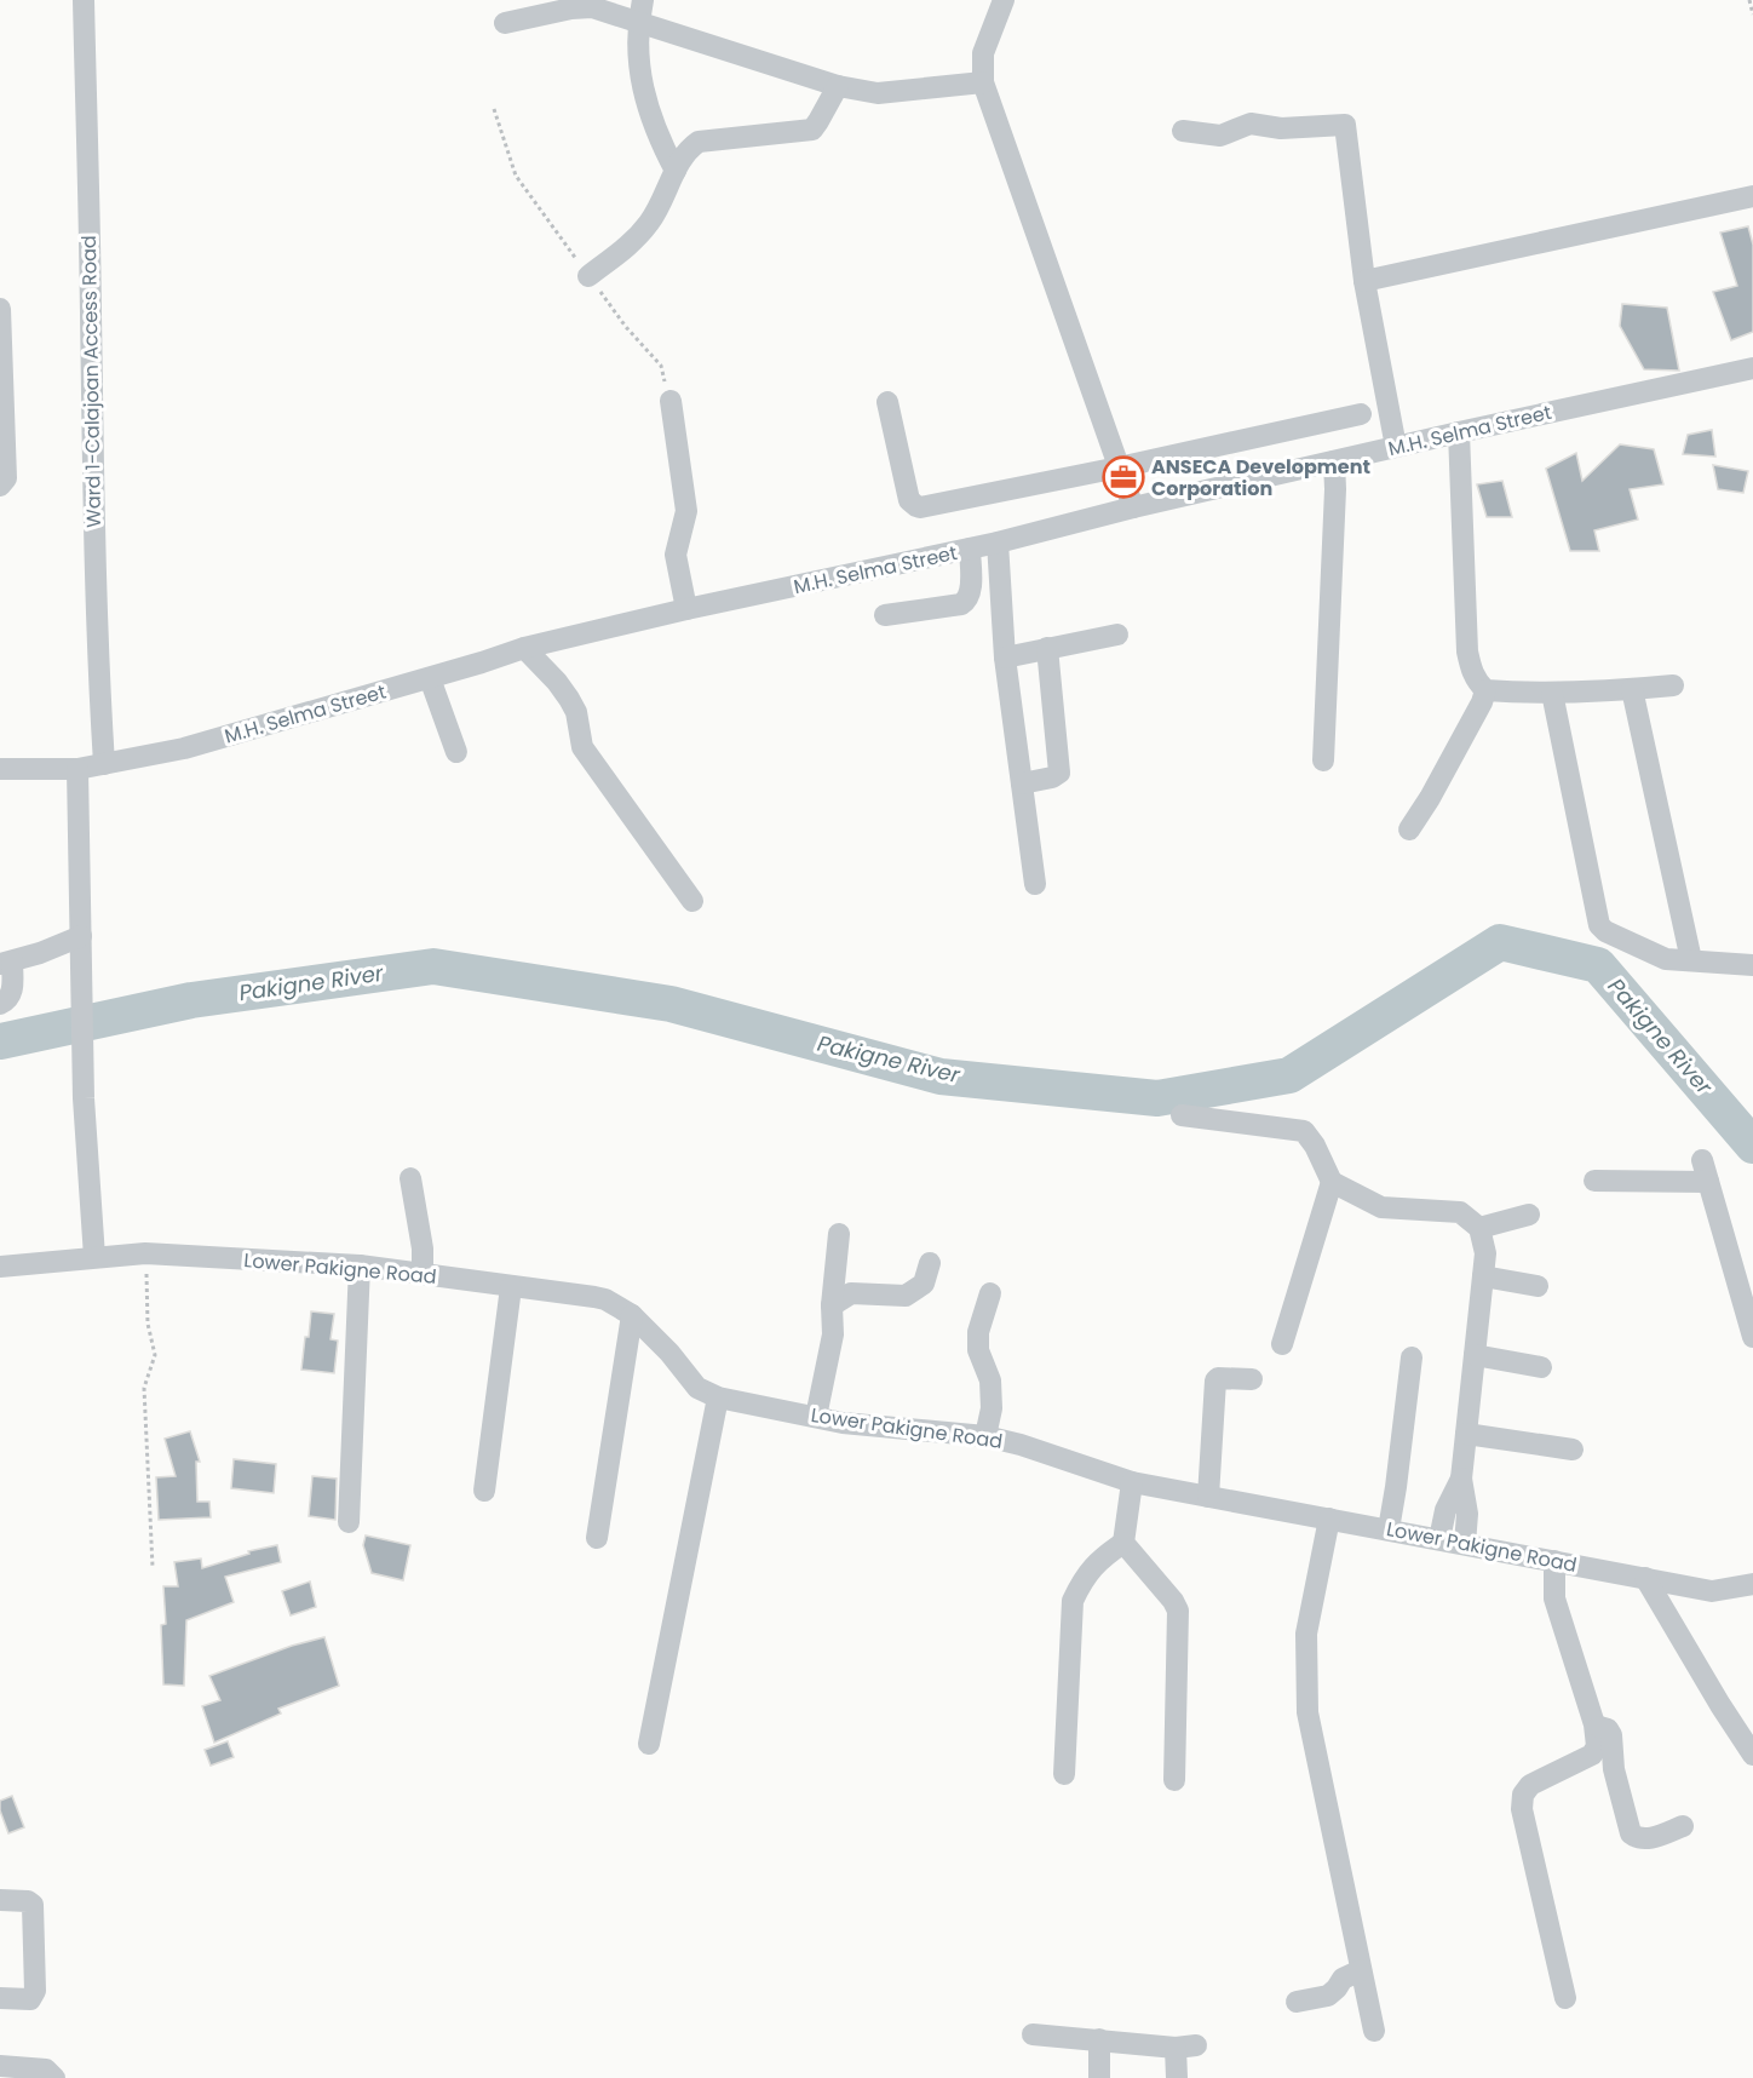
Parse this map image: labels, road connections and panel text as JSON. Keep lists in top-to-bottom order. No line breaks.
{"streets":{"street":["Ward 1-Calajoan Access Road","M.H. Selma Street","Lower Pakigne Road"]},"crossings":[["Ward 1-Calajoan Access Road","M.H. Selma Street"]],"water":["Pakigne River"],"places":{"office":["ANSECA Development Corporation"]}}
